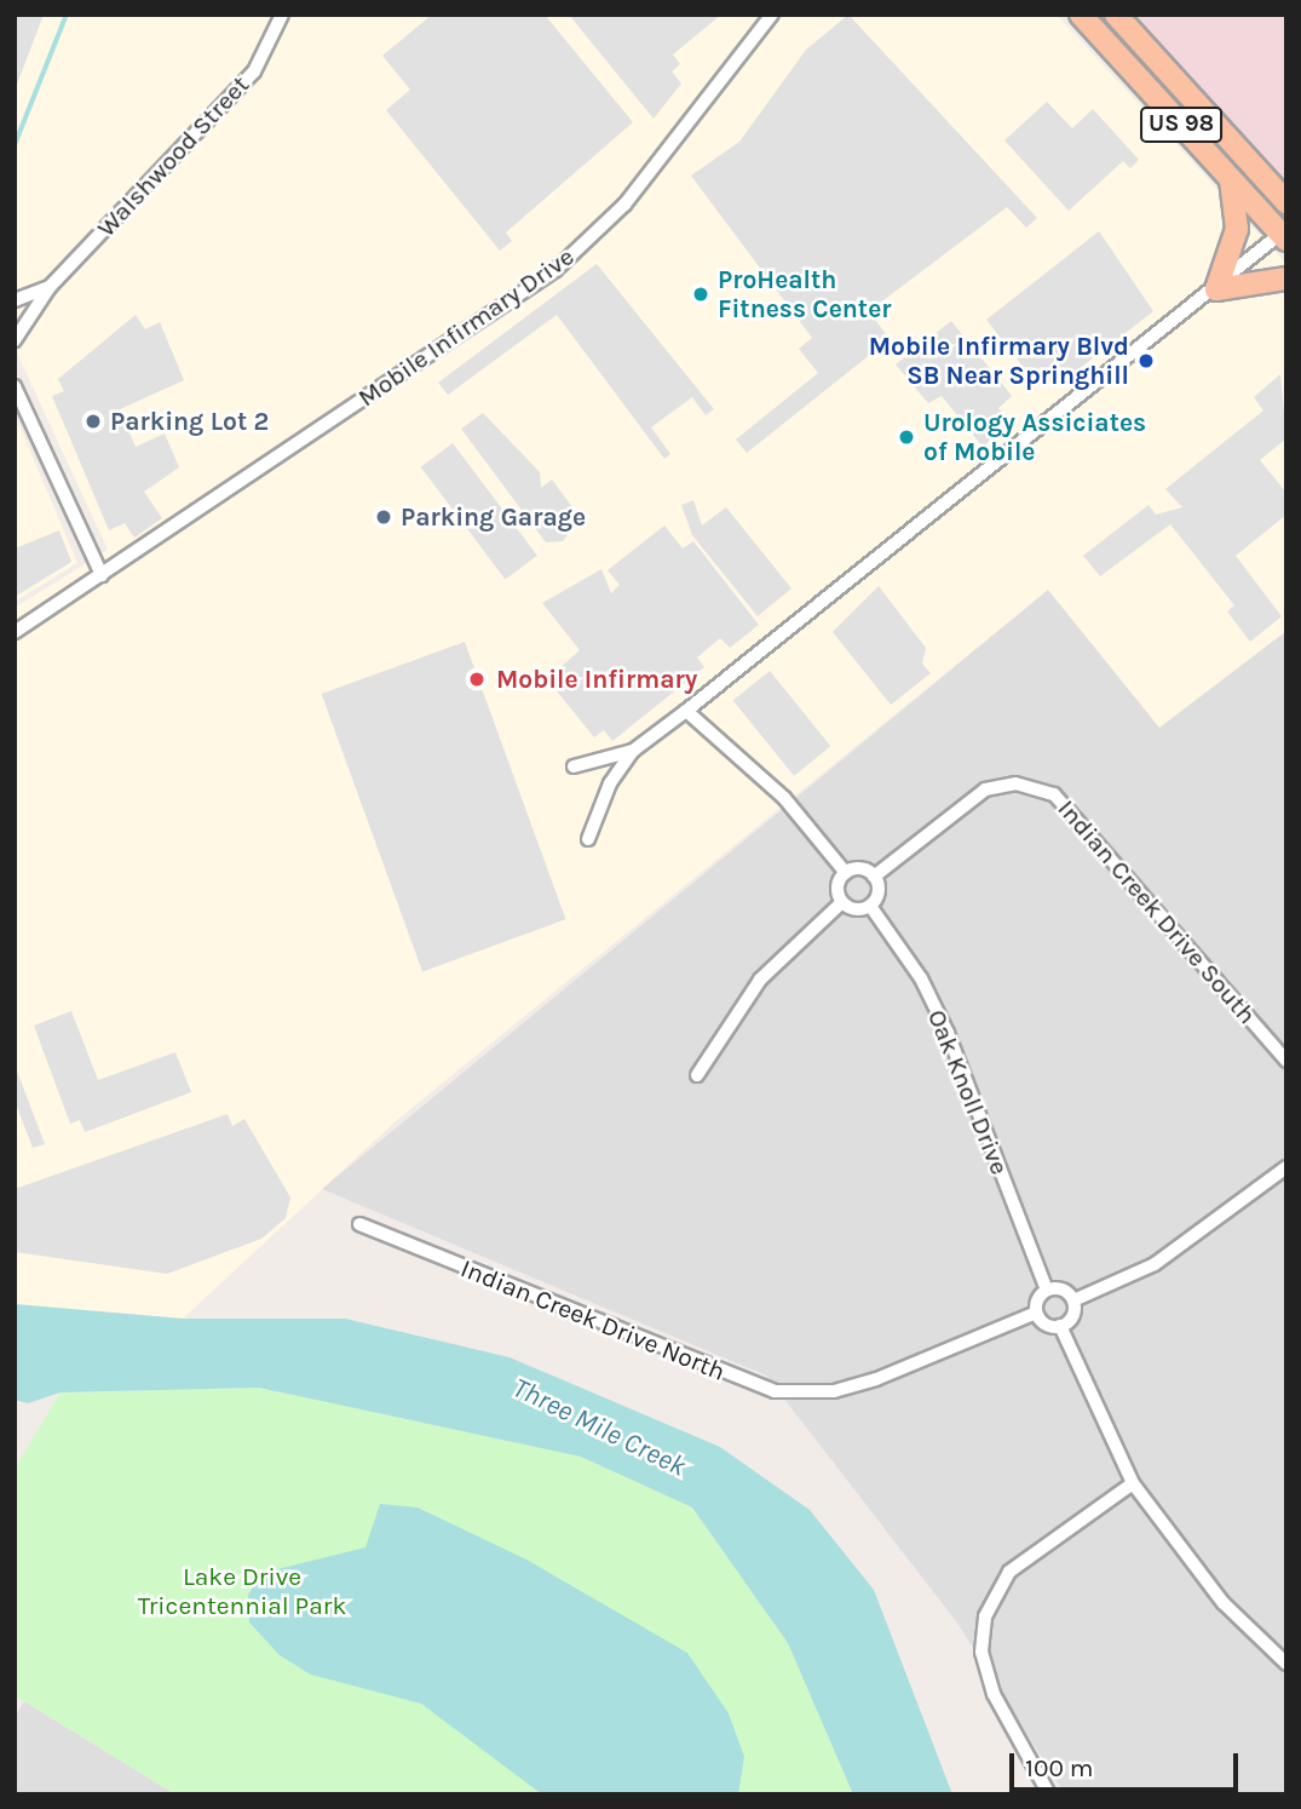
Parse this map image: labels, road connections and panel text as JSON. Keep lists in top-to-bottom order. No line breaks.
{"streets":{"main road":["US 98"],"street":["Walshwood Street","Mobile Infirmary Drive","Indian Creek Drive South","Oak Knoll Drive","Indian Creek Drive North"]},"crossings":[["Oak Knoll Drive","Indian Creek Drive North"]],"water":["Three Mile Creek"],"parks":["Lake Drive Tricentennial Park"],"places":["ProHealth Fitness Center","Mobile Infirmary Blvd SB Near Springhill","Parking Lot 2","Urology Assiciates of Mobile","Parking Garage","Mobile Infirmary"],"scale_bar":"100 m"}
